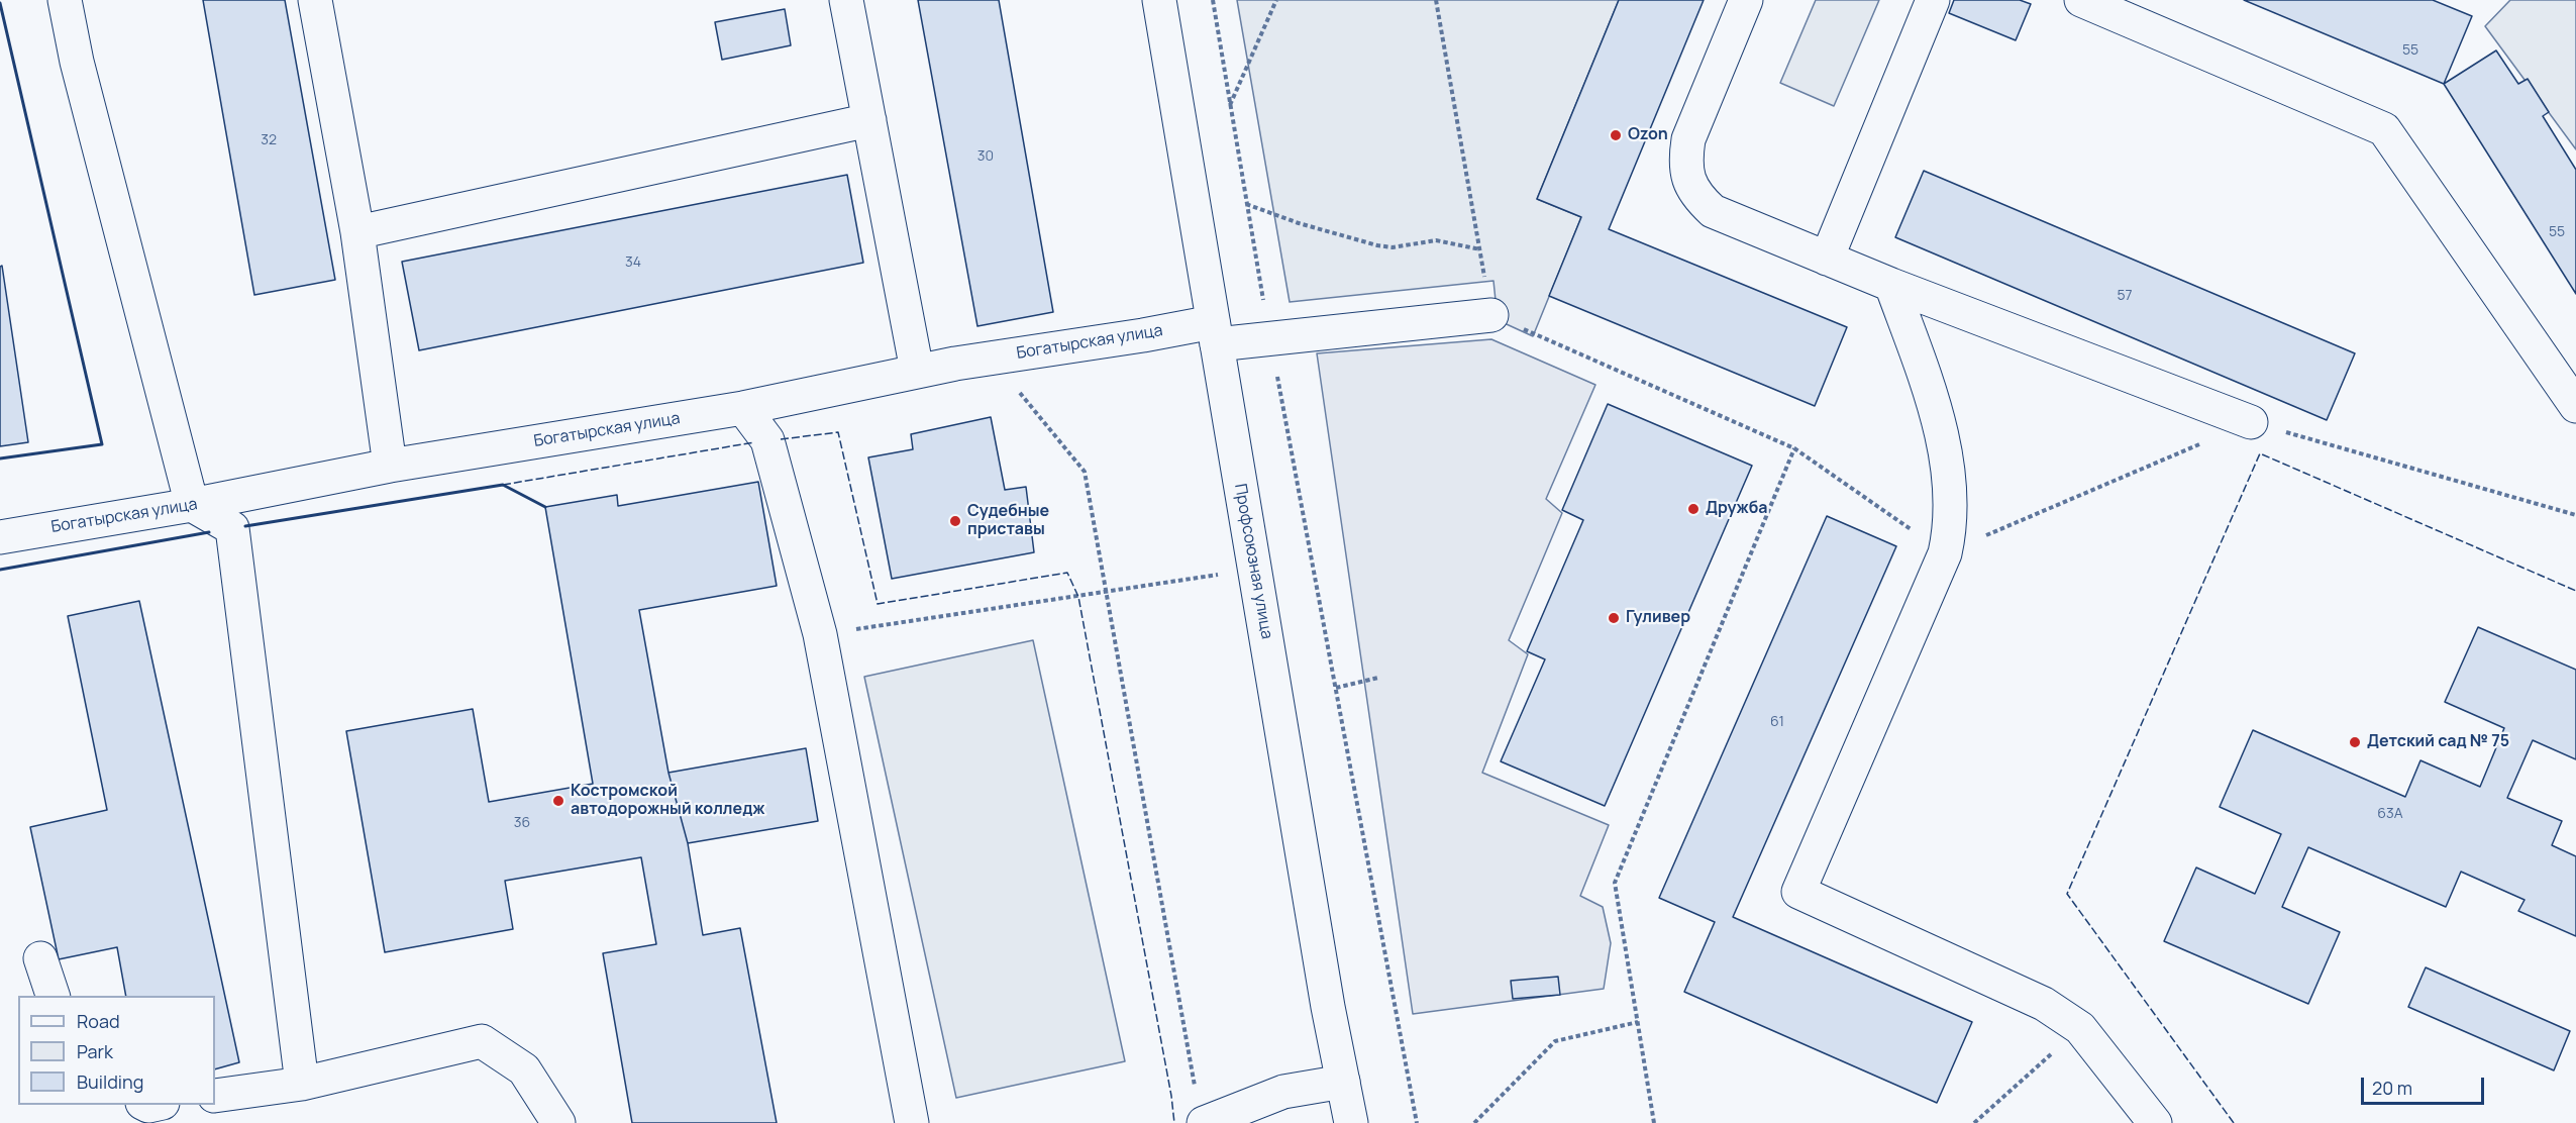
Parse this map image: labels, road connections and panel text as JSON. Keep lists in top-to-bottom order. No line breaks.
{"streets":{"street":["Богатырская улица","Профсоюзная улица"]},"crossings":[["Богатырская улица","Профсоюзная улица"]],"places":["Ozon","Дружба","Судебные приставы","Гуливер","Детский сад № 75","Костромской автодорожный колледж"],"house_numbers":["55","32","30","55","34","57","61","63А","36"],"legend":["Road","Park","Building"],"scale_bar":"20 m"}
